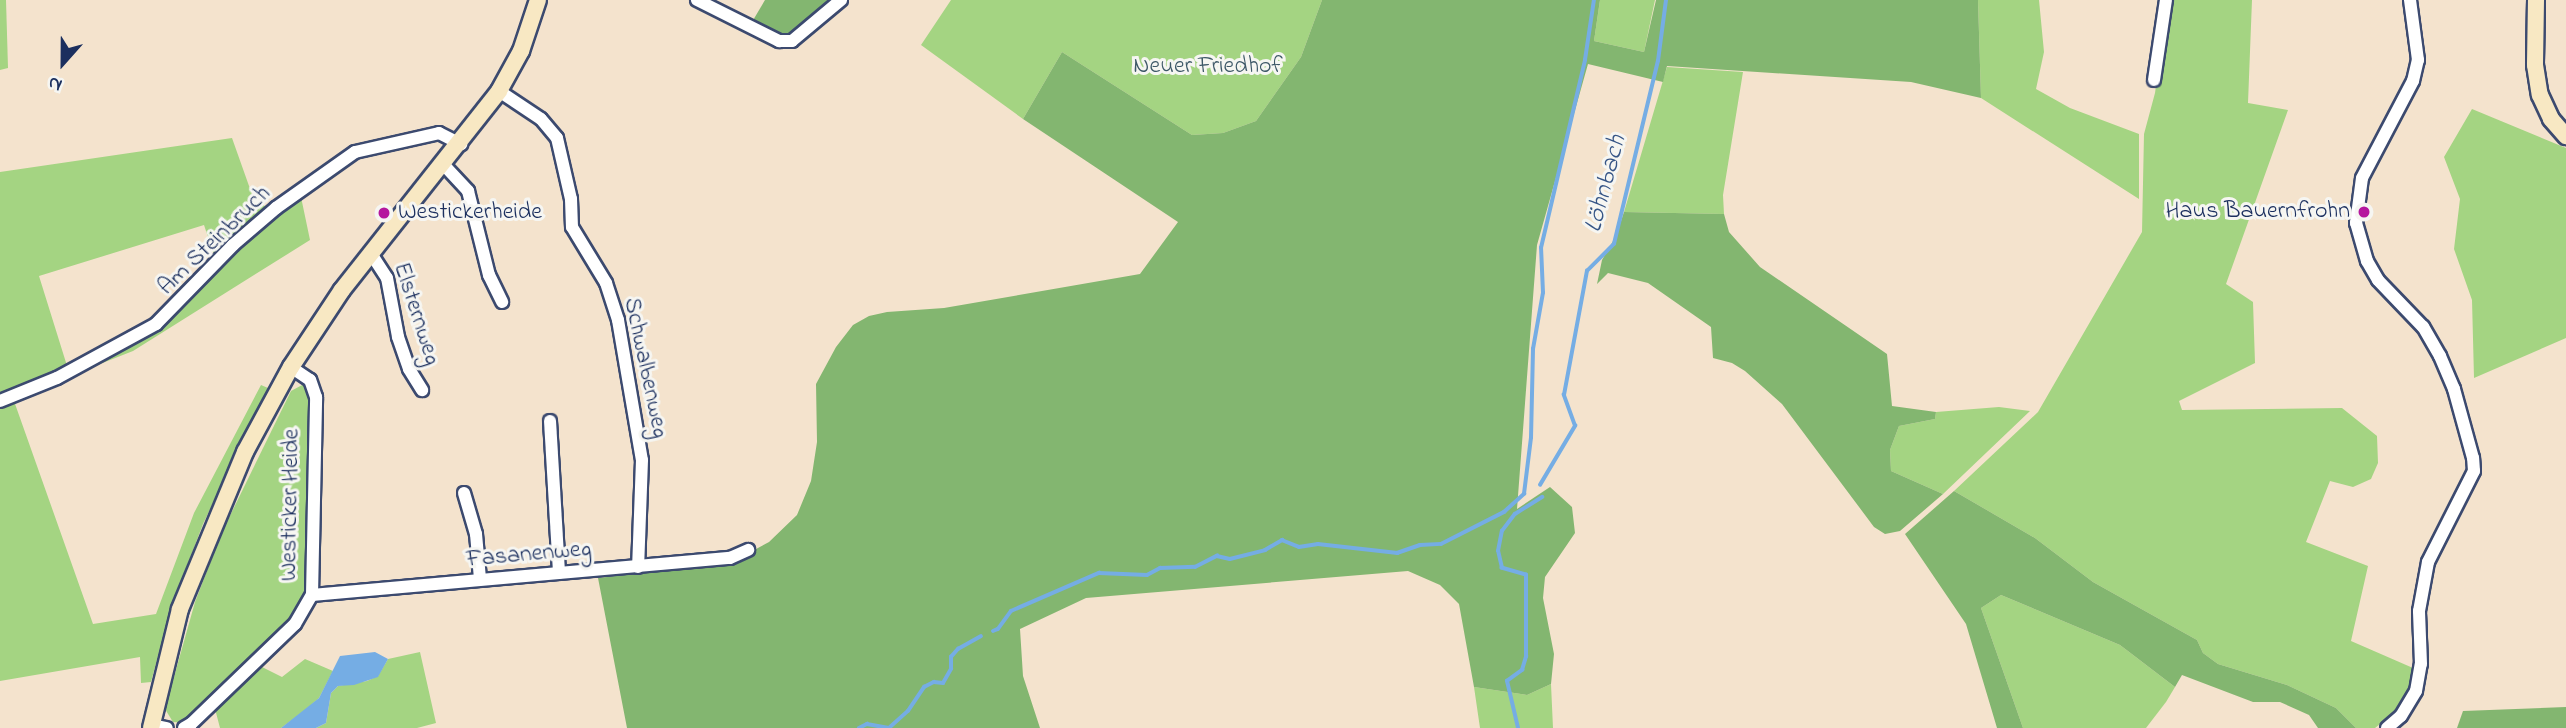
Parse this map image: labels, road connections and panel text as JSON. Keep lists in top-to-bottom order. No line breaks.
{"streets":{"street":["Am Steinbruch","Elsternweg","Schwalbenweg","Westicker Heide","Fasanenweg"]},"crossings":[["Am Steinbruch","Westicker Heide"],["Elsternweg","Westicker Heide"],["Schwalbenweg","Westicker Heide"],["Schwalbenweg","Fasanenweg"],["Westicker Heide","Fasanenweg"]],"water":["Löhnbach"],"parks":["Neuer Friedhof"],"places":["Haus Bauernfrohn","Westickerheide"],"north":"bottom"}
